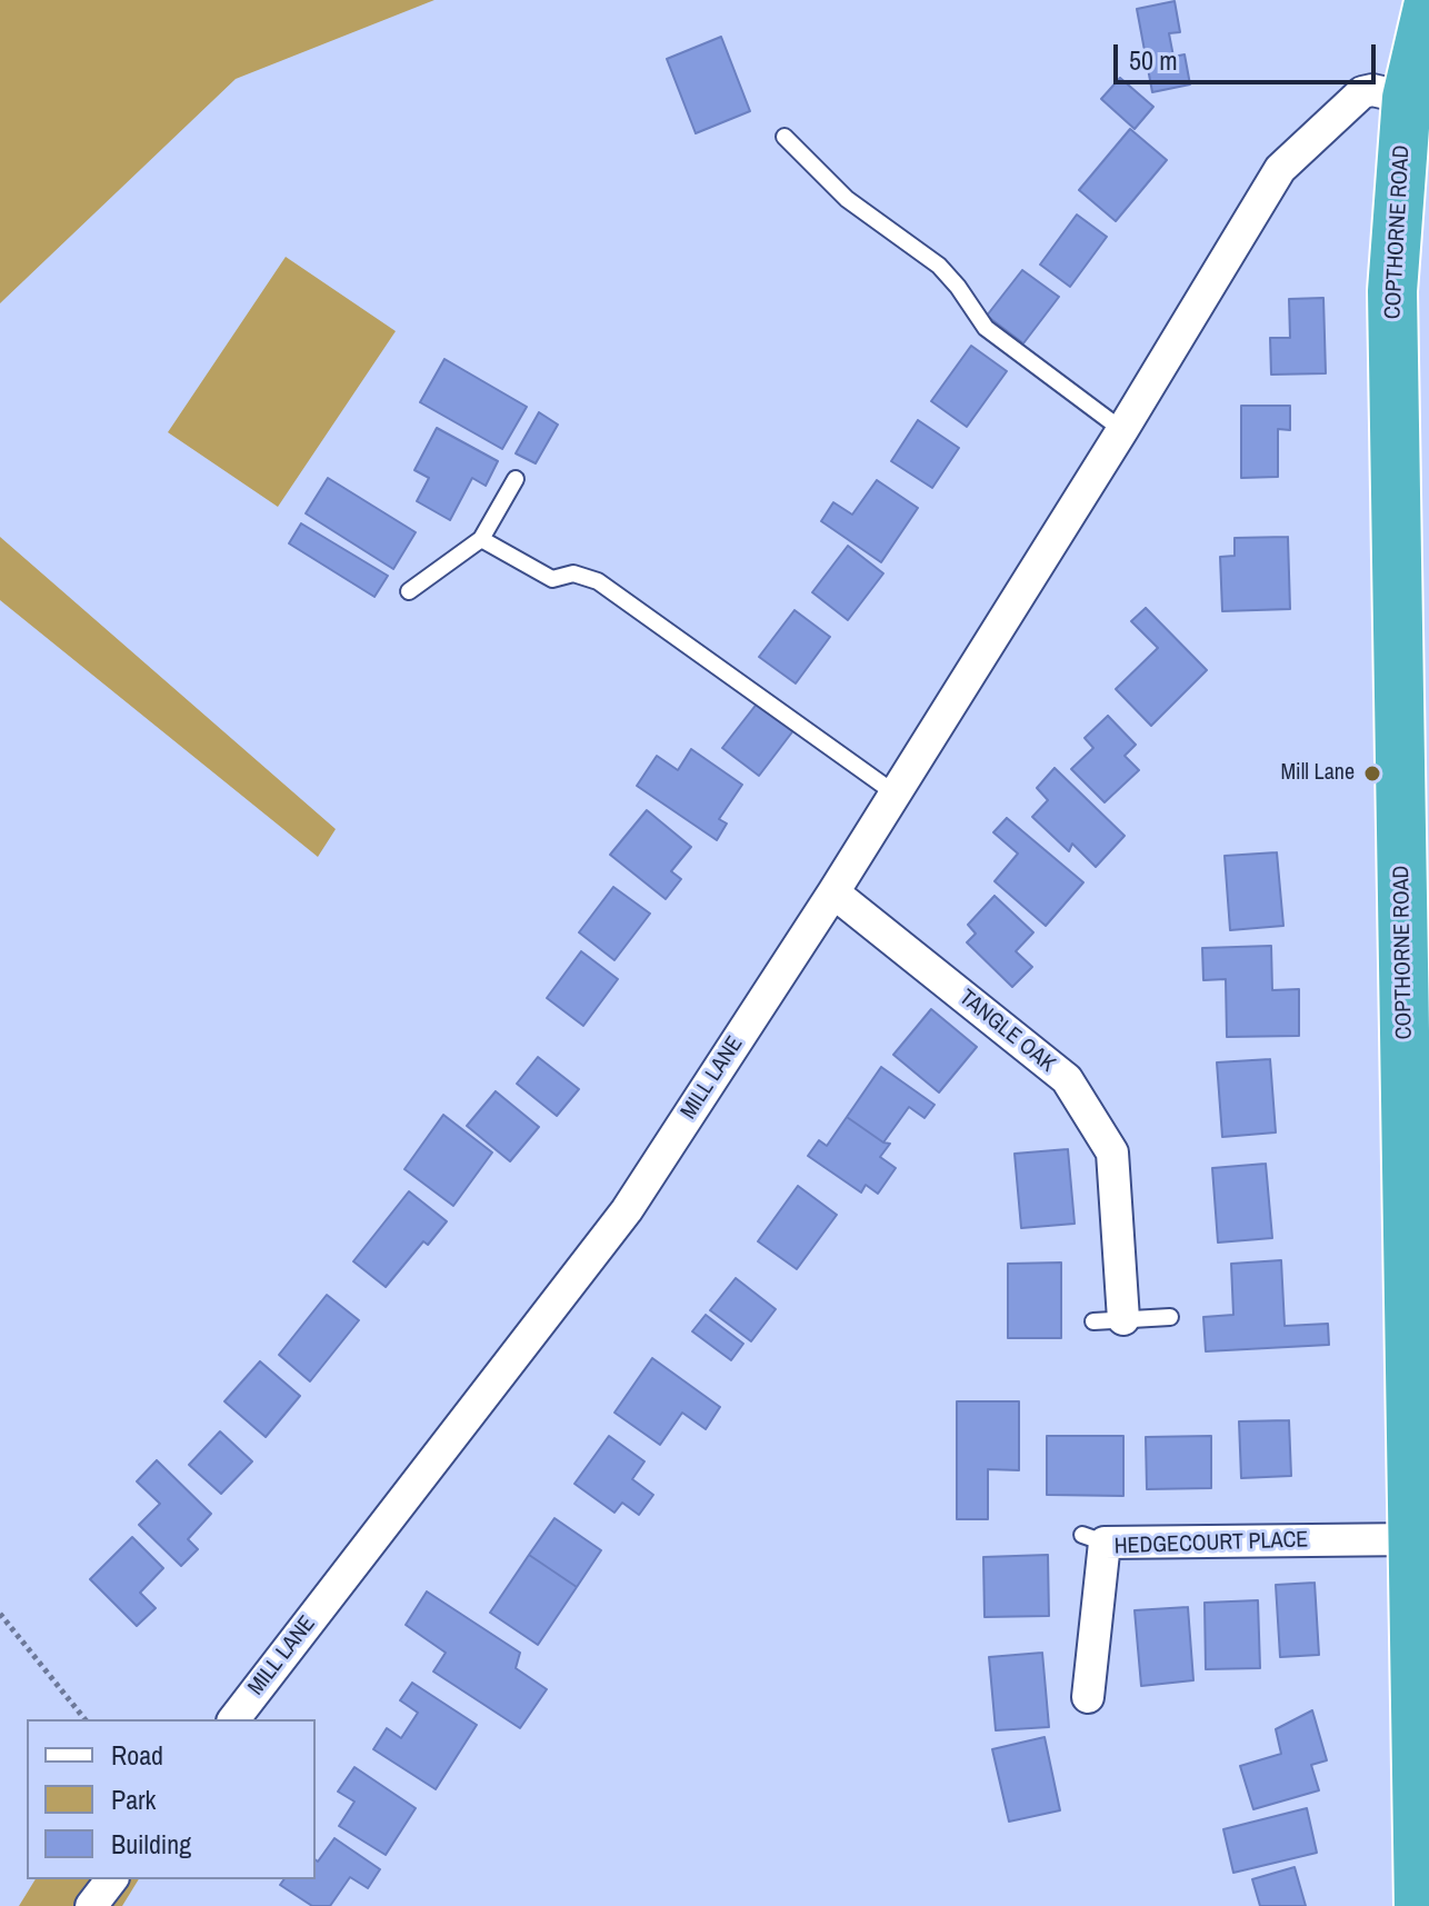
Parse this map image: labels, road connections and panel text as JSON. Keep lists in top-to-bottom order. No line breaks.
{"streets":{"highway":["COPTHORNE ROAD"],"street":["TANGLE OAK","MILL LANE","HEDGECOURT PLACE"]},"crossings":[["COPTHORNE ROAD","MILL LANE"],["COPTHORNE ROAD","HEDGECOURT PLACE"],["TANGLE OAK","MILL LANE"]],"places":["Mill Lane"],"legend":["Road","Park","Building"],"scale_bar":"50 m"}
